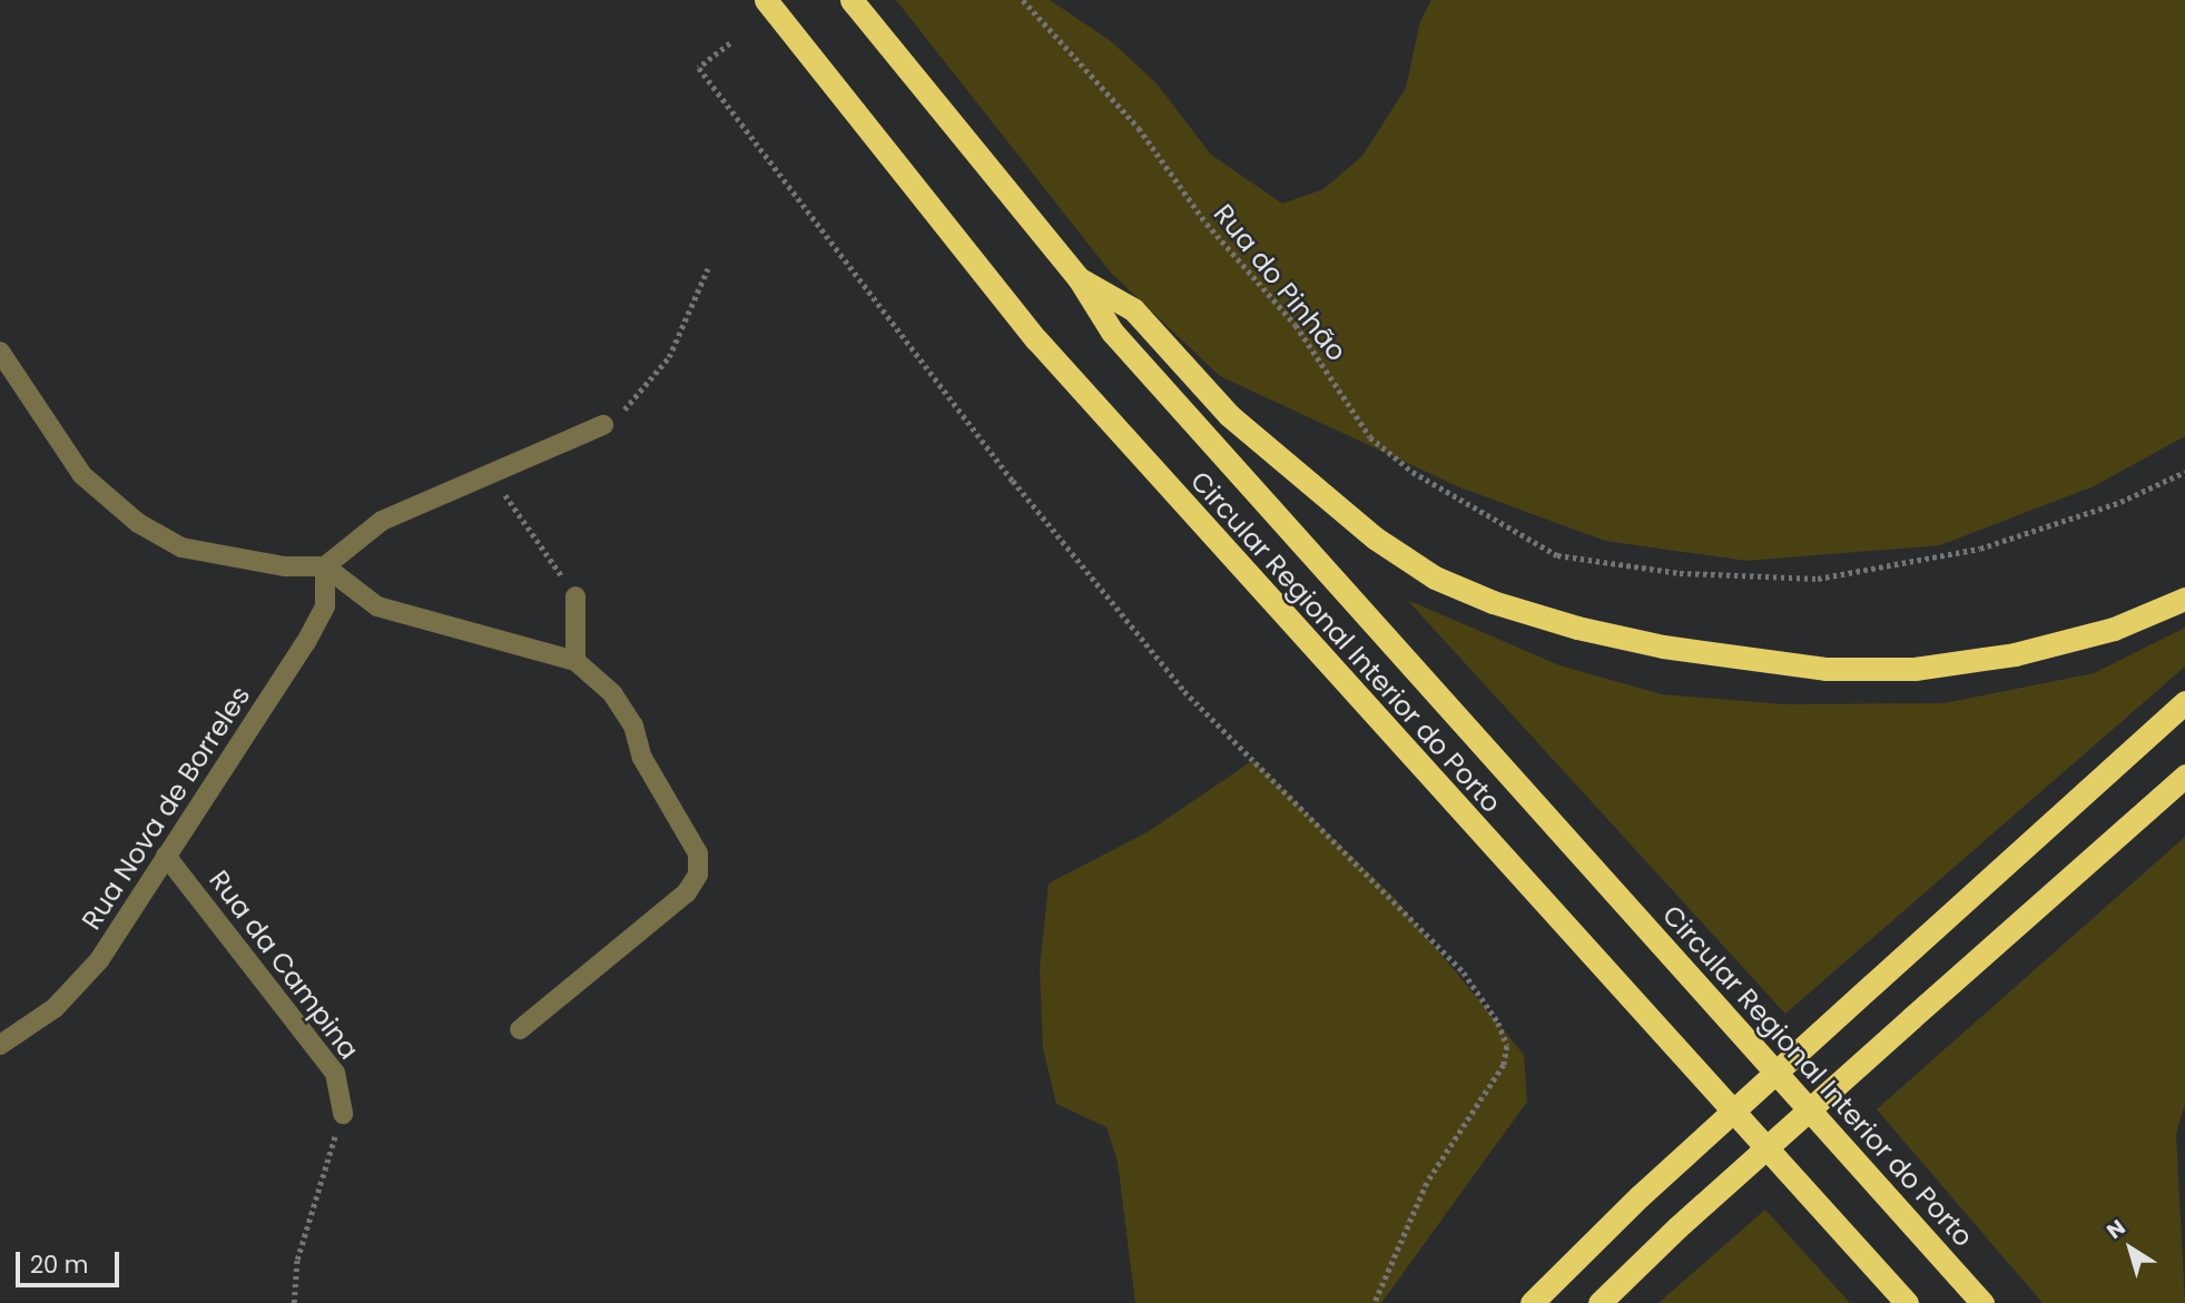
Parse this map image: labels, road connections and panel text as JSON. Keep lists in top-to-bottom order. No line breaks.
{"streets":{"highway":["Circular Regional Interior do Porto"],"street":["Rua Nova de Borreles","Rua da Campina"],"path":["Rua do Pinhão"]},"crossings":[["Rua Nova de Borreles","Rua da Campina"]],"scale_bar":"20 m","north":"top left"}
